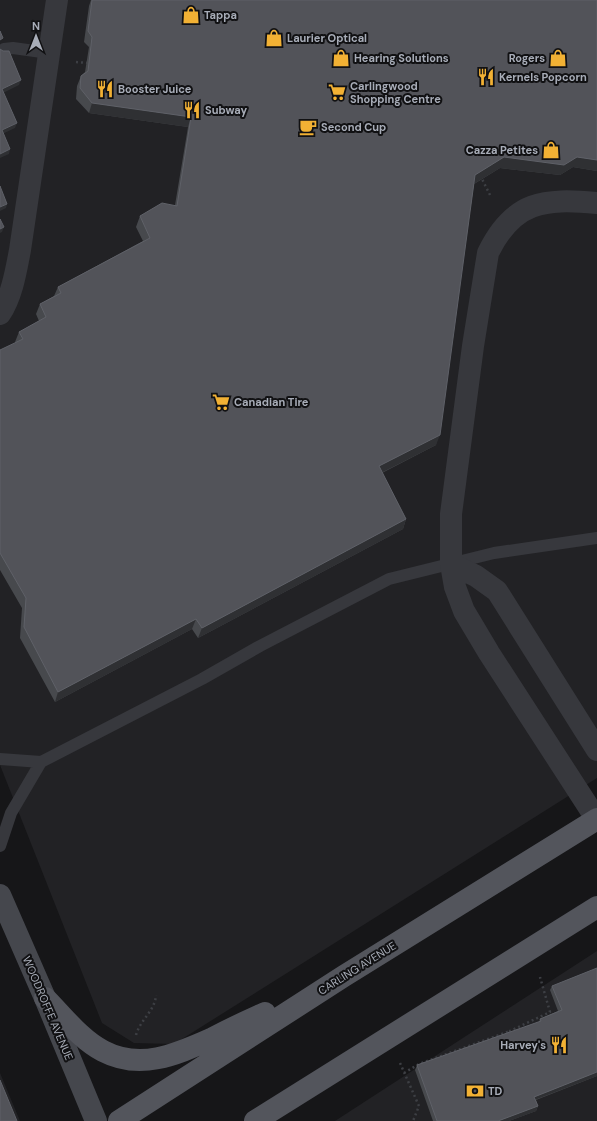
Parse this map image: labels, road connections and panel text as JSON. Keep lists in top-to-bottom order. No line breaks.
{"streets":{"main road":["CARLING AVENUE","WOODROFFE AVENUE"]},"places":{"shop":["Tappa","Laurier Optical","Hearing Solutions","Rogers","Cazza Petites"],"restaurant":["Kernels Popcorn","Booster Juice","Subway","Harvey's"],"supermarket":["Carlingwood Shopping Centre","Canadian Tire"],"cafe":["Second Cup"],"bank":["TD"]},"north":"top"}
